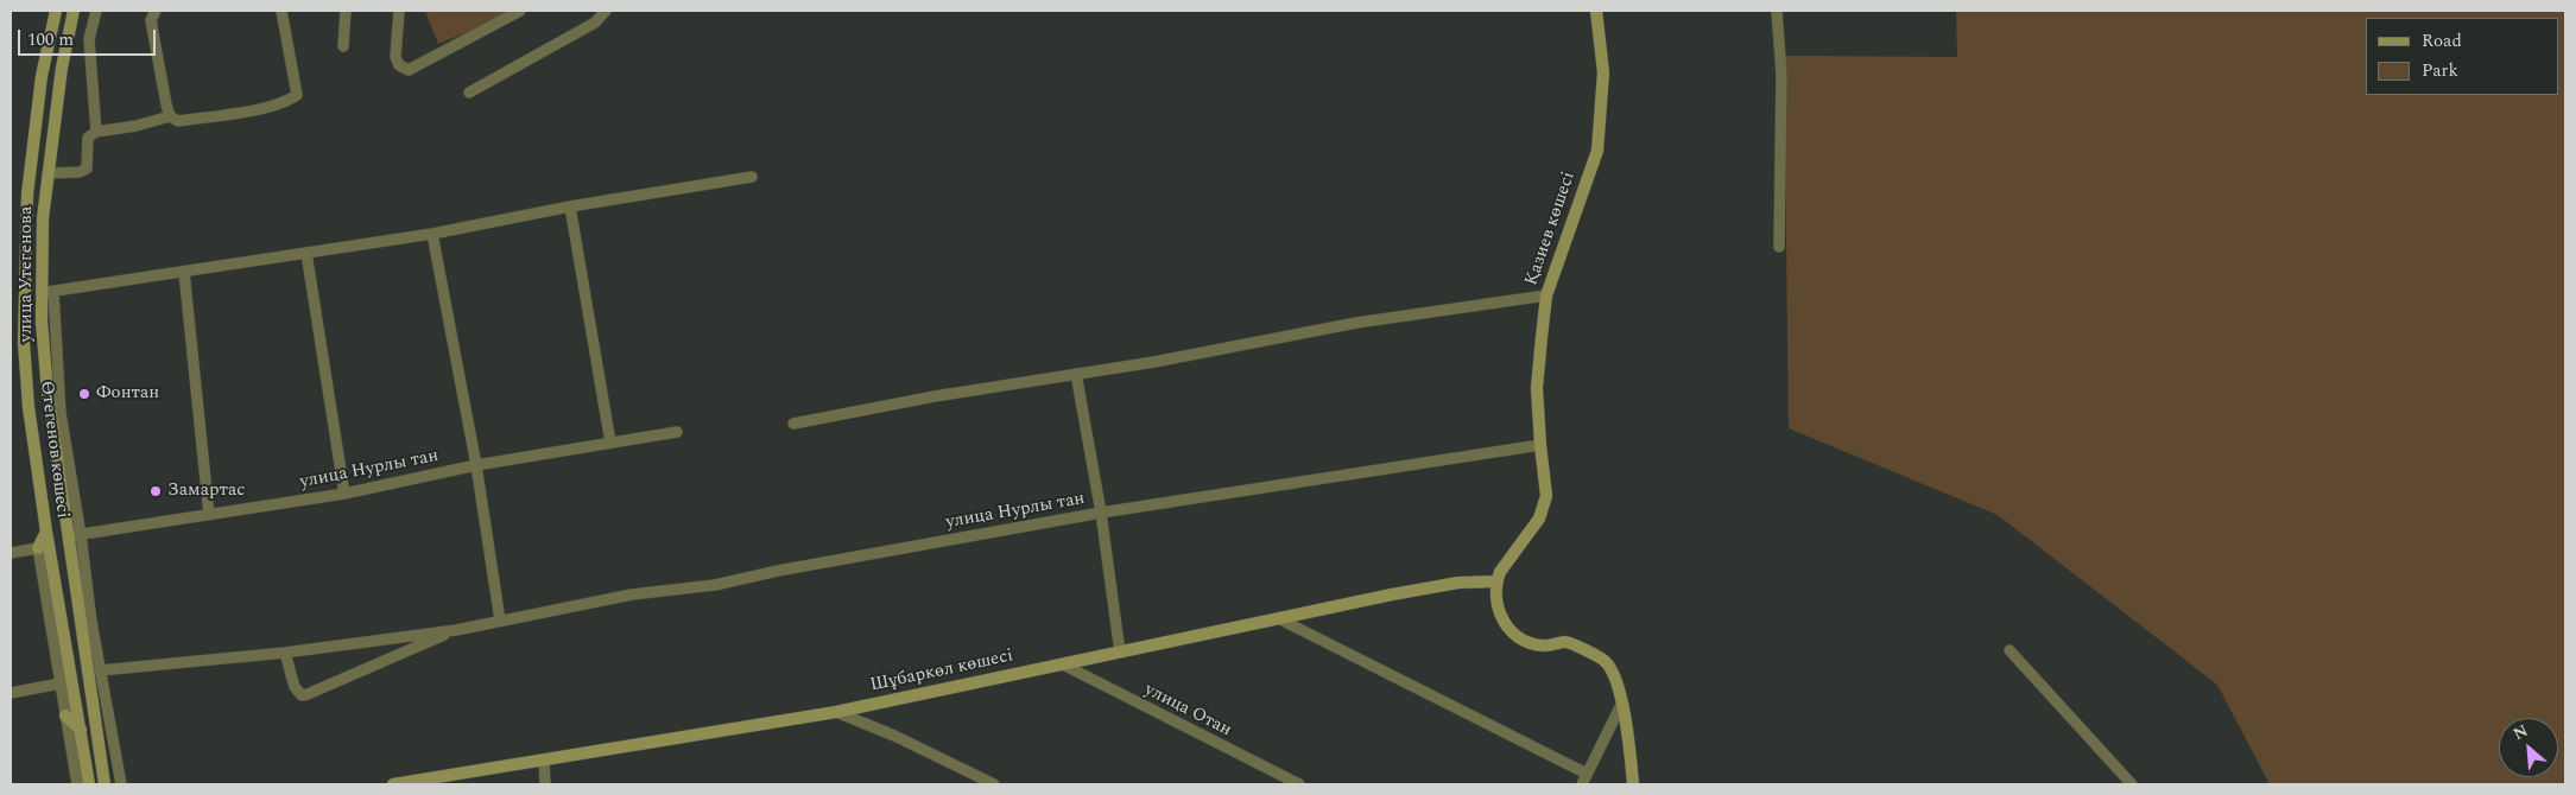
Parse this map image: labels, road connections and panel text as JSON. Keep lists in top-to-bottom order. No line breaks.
{"streets":{"street":["Қазиев көшесі","улица Утегенова","Өтегенов көшесі","улица Нурлы тан","Шұбаркөл көшесі","улица Отан"]},"crossings":[["Қазиев көшесі","улица Нурлы тан"],["Қазиев көшесі","Шұбаркөл көшесі"],["улица Утегенова","улица Нурлы тан"],["Шұбаркөл көшесі","улица Отан"]],"places":["Фонтан","Замартас"],"legend":["Road","Park"],"scale_bar":"100 m","north":"top left"}
